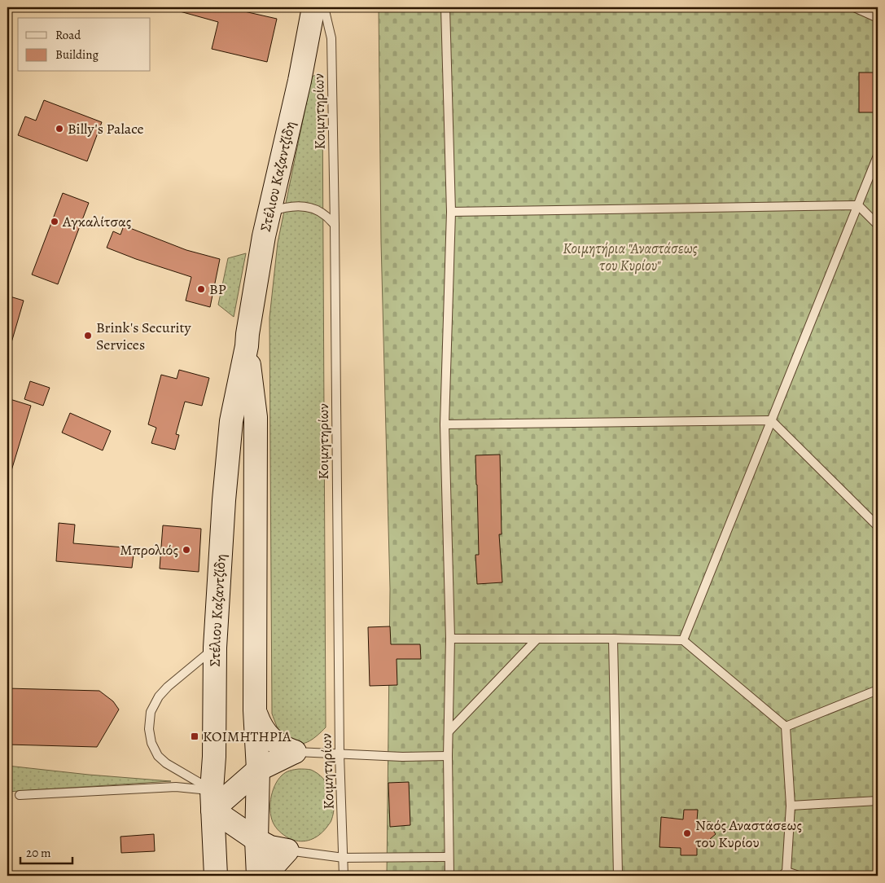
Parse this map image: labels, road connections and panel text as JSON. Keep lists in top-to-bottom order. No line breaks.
{"streets":{"main road":["Στέλιου Καζαντζίδη"],"lane":["Κοιμητηρίων"]},"parks":["Κοιμητήρια \"Αναστάσεως του Κυρίου\""],"places":{"other":["Billy's Palace","Αγκαλίτσας","BP","Brink's Security Services","Μπρολιός","Ναός Αναστάσεως του Κυρίου"],"transit":["ΚΟΙΜΗΤΗΡΙΑ"]},"legend":["Road","Building"],"scale_bar":"20 m"}
